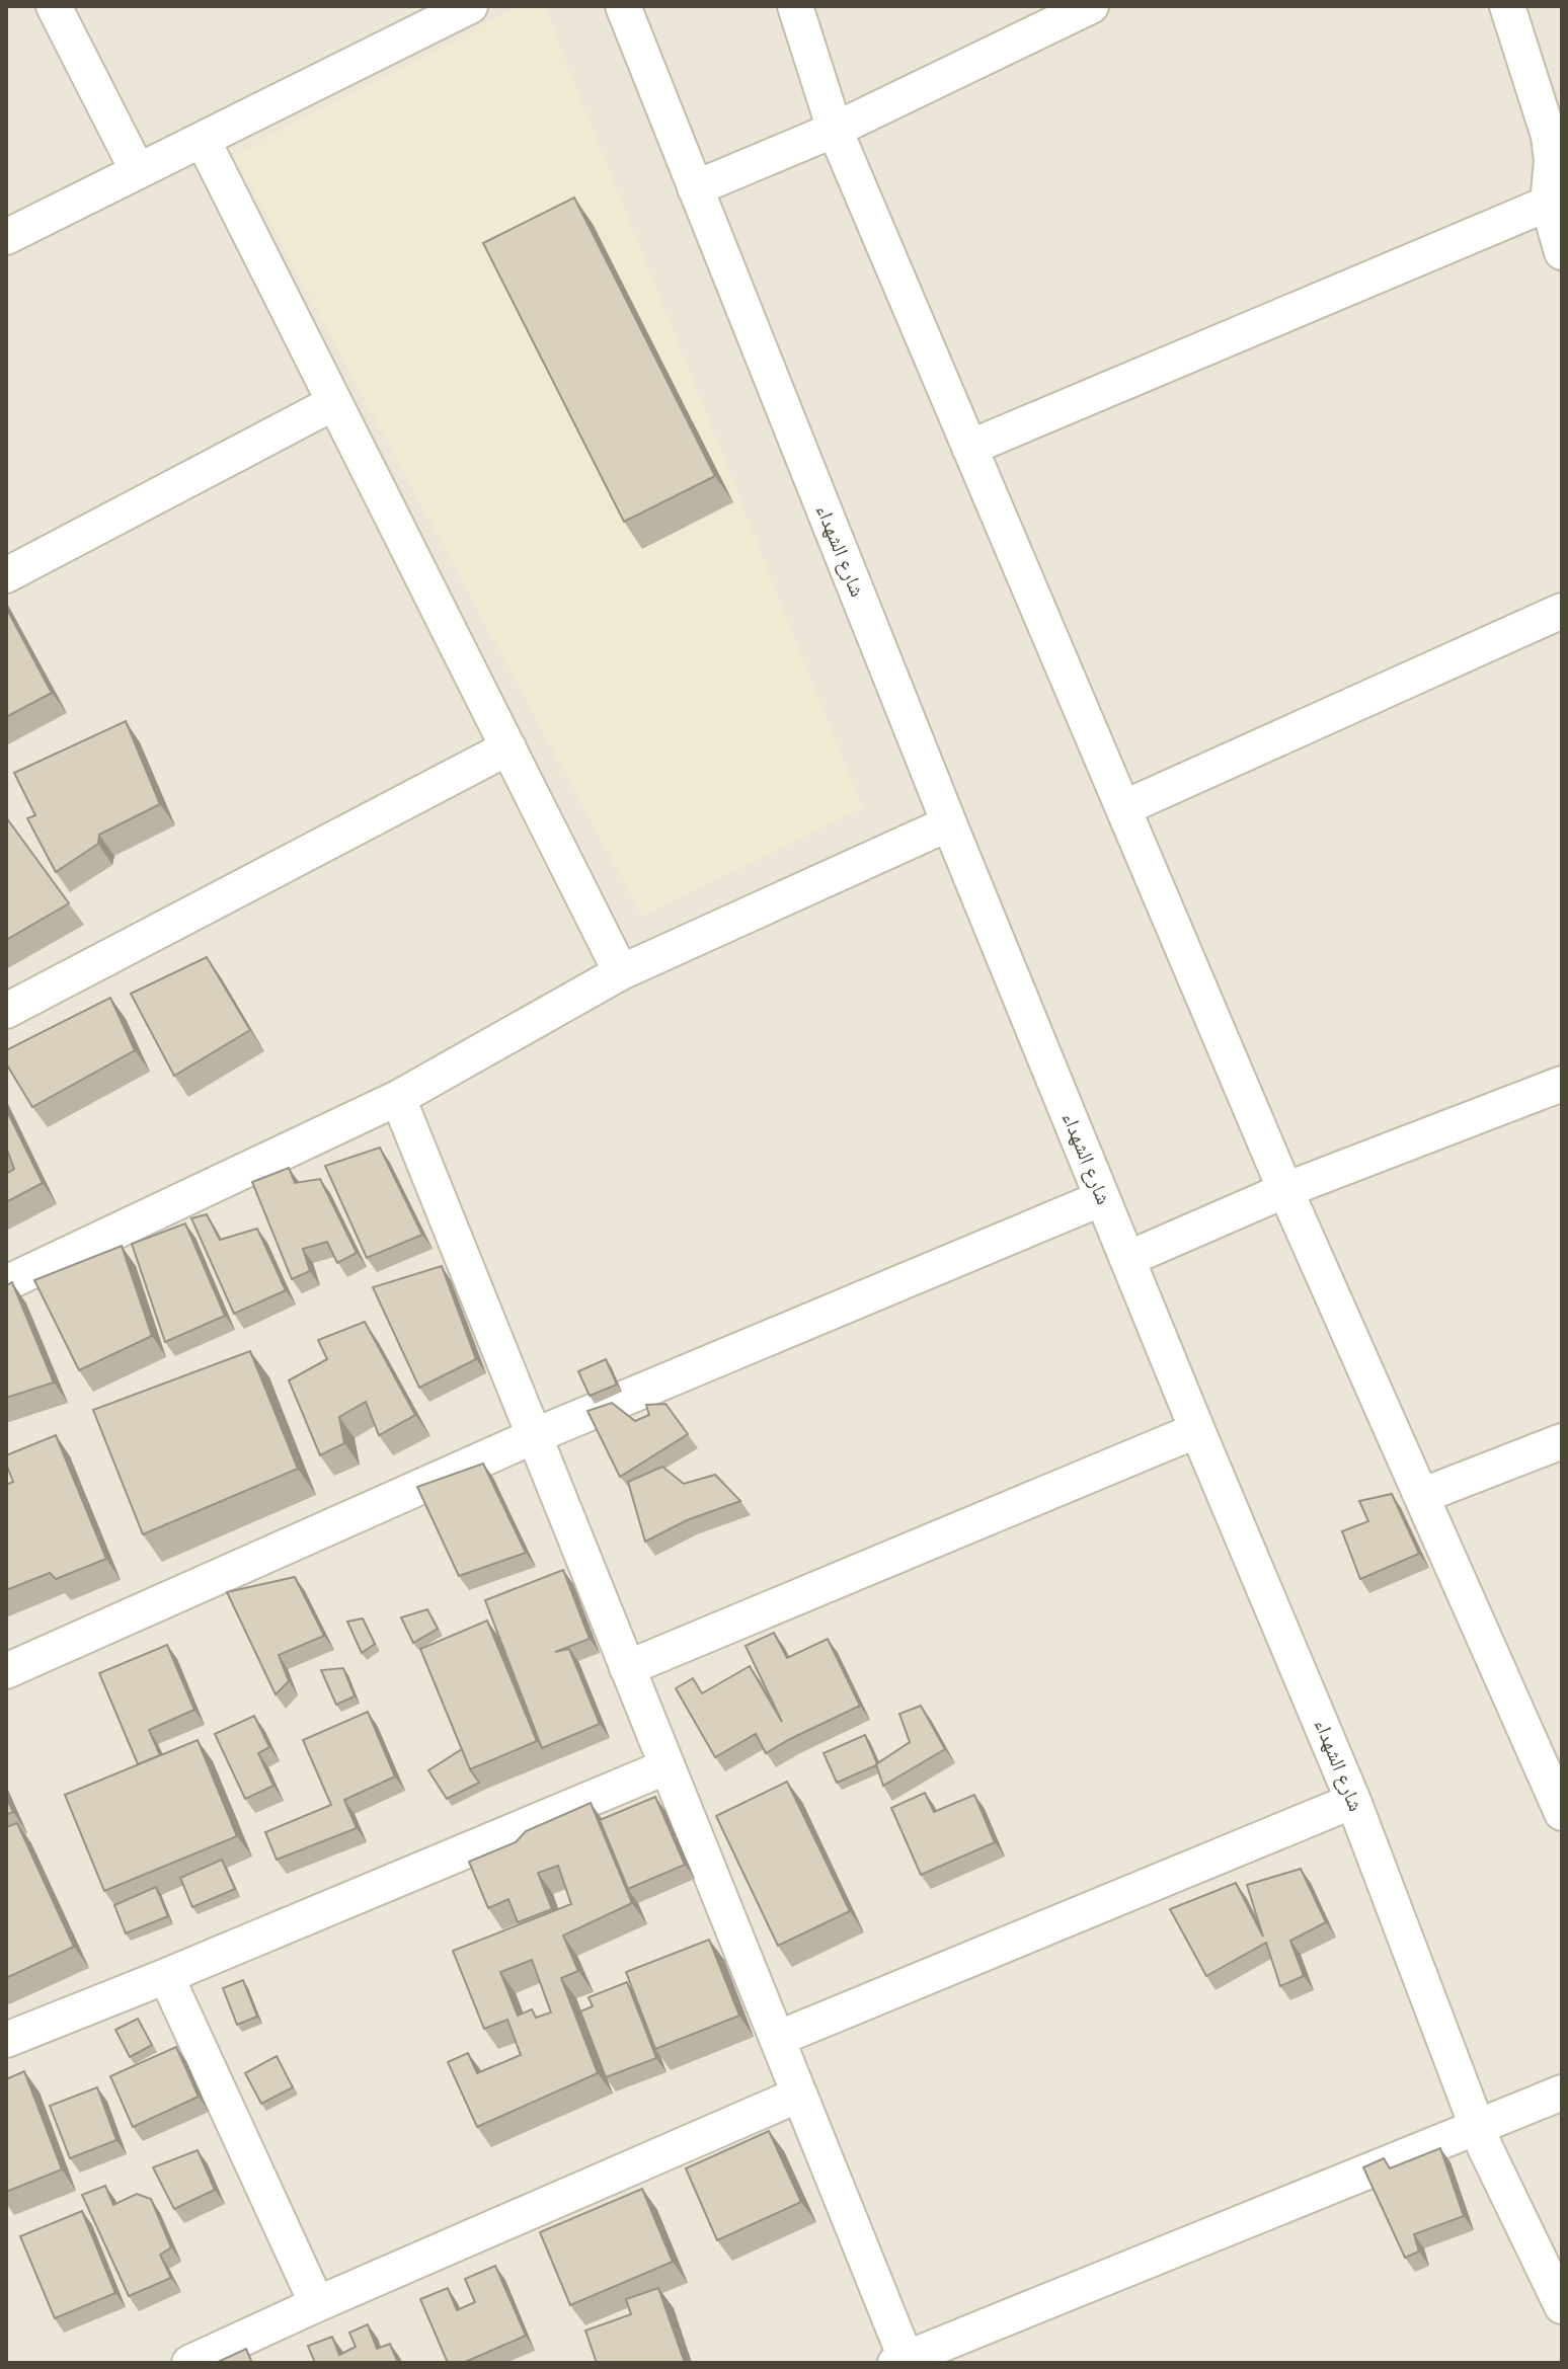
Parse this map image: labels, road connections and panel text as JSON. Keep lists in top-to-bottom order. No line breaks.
{"streets":{"street":["شارع الشهداء"]}}
